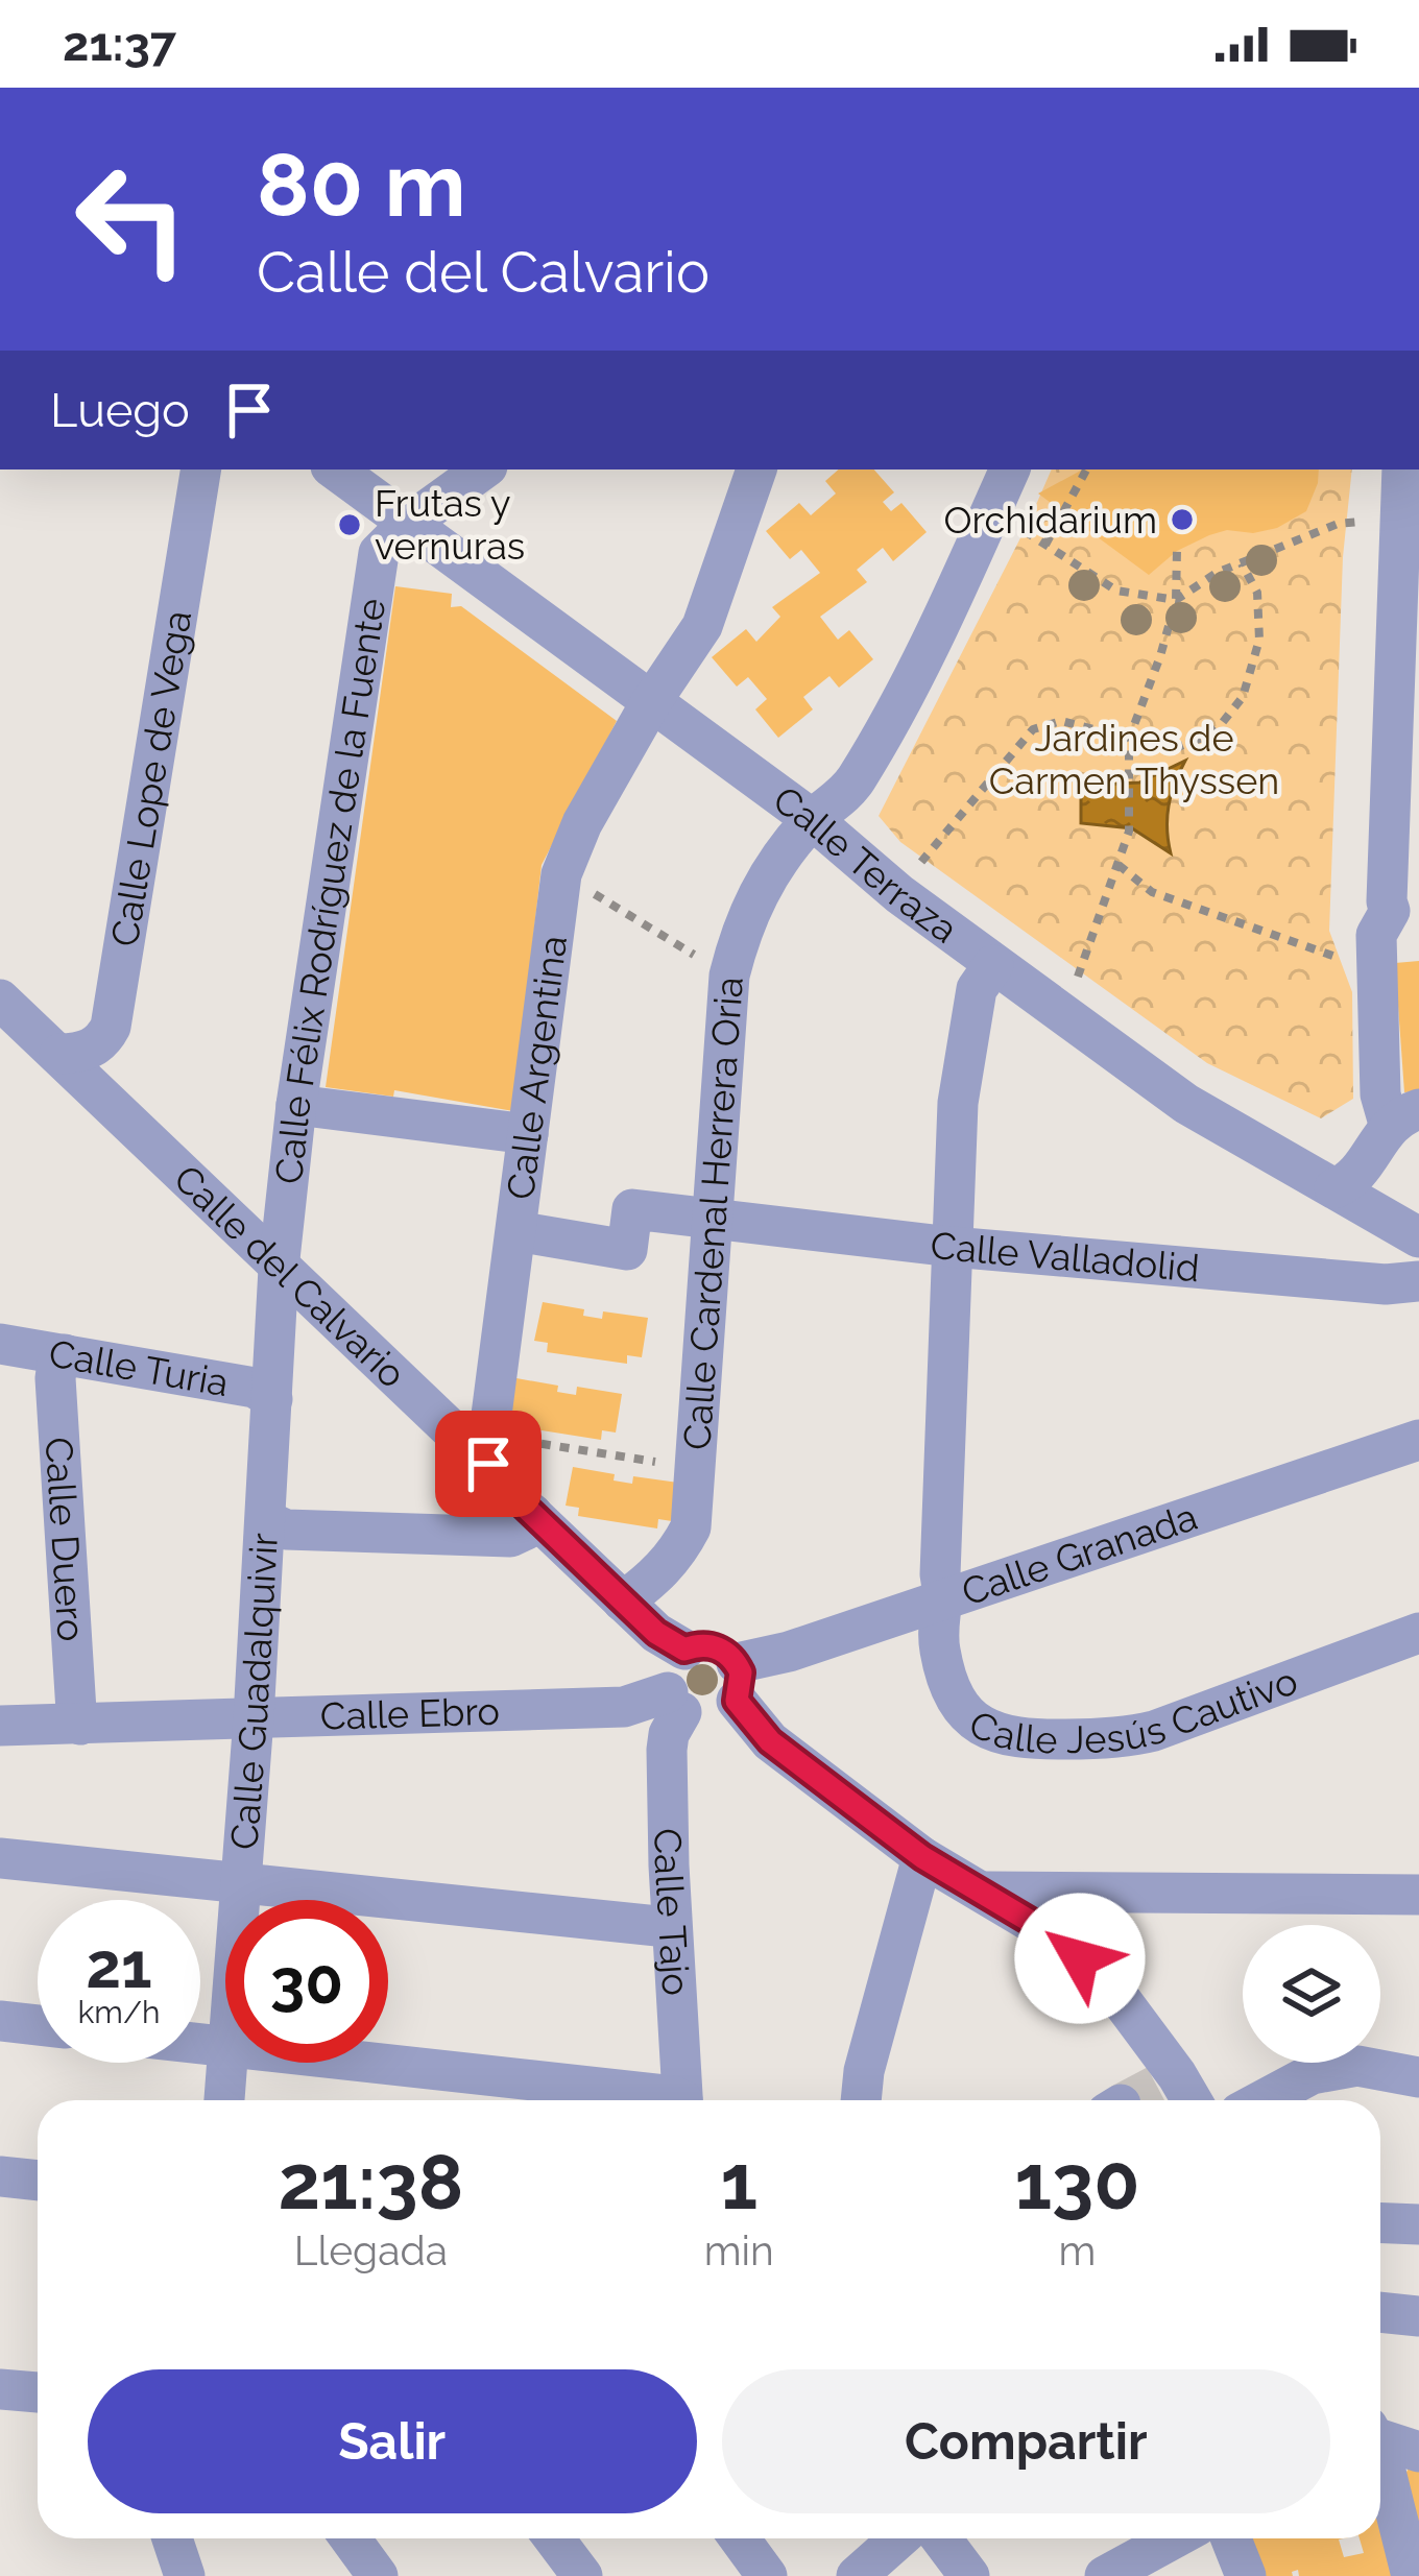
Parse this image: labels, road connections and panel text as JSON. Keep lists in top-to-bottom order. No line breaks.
{"streets":{"street":["Calle Lope de Vega","Calle Terraza","Calle Félix Rodríguez de la Fuente","Calle Argentina","Calle Cardenal Herrera Oria","Calle Valladolid","Calle del Calvario","Calle Turia","Calle Duero","Calle Granada","Calle Jesús Cautivo","Calle Guadalquivir","Calle Ebro","Calle Tajo"]},"crossings":[["Calle Lope de Vega","Calle del Calvario"],["Calle Terraza","Calle Félix Rodríguez de la Fuente"],["Calle Terraza","Calle Argentina"],["Calle Terraza","Calle Cardenal Herrera Oria"],["Calle Terraza","Calle Jesús Cautivo"],["Calle Félix Rodríguez de la Fuente","Calle del Calvario"],["Calle Félix Rodríguez de la Fuente","Calle Guadalquivir"],["Calle Argentina","Calle Valladolid"],["Calle Argentina","Calle del Calvario"],["Calle Cardenal Herrera Oria","Calle Valladolid"],["Calle Cardenal Herrera Oria","Calle del Calvario"],["Calle Valladolid","Calle Jesús Cautivo"],["Calle del Calvario","Calle Granada"],["Calle del Calvario","Calle Guadalquivir"],["Calle del Calvario","Calle Ebro"],["Calle del Calvario","Calle Tajo"],["Calle Turia","Calle Duero"],["Calle Turia","Calle Guadalquivir"],["Calle Duero","Calle Ebro"],["Calle Granada","Calle Jesús Cautivo"],["Calle Granada","Calle Ebro"],["Calle Granada","Calle Tajo"],["Calle Guadalquivir","Calle Ebro"],["Calle Ebro","Calle Tajo"]],"parks":["Jardines de Carmen Thyssen"],"places":["Orchidarium","Frutas y vernuras"],"page":{"status":"21:37","turn":["80 m","Calle del Calvario"],"then":"Luego","speed":"21 km/h","limit":"30","eta":["21:38","Llegada","1","min","130","m"],"buttons":["Salir","Compartir"]}}
